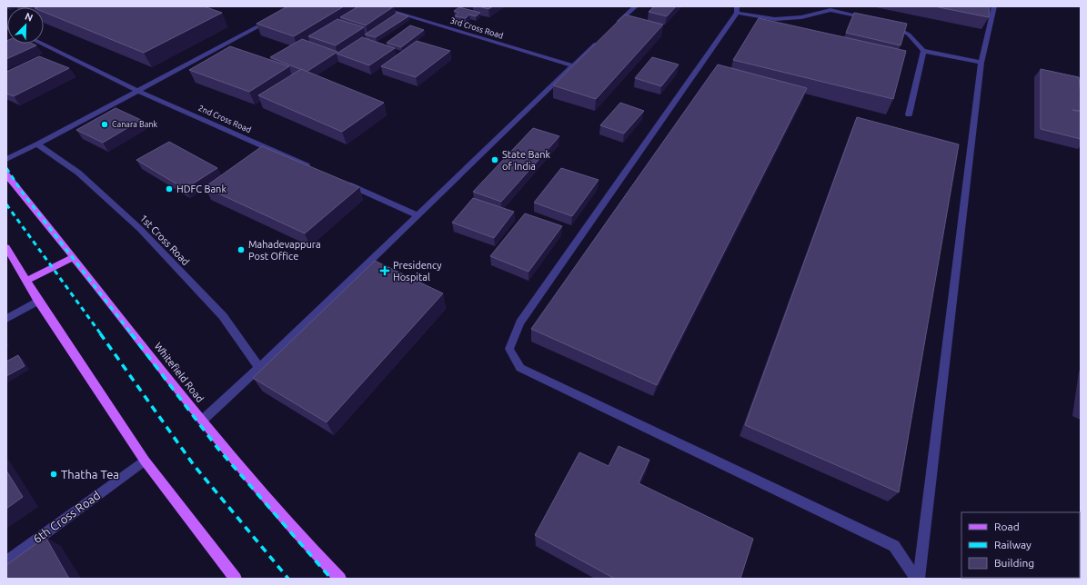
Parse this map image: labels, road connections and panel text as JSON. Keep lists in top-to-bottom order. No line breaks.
{"streets":{"main road":["Whitefield Road"],"street":["3rd Cross Road","2nd Cross Road","1st Cross Road","6th Cross Road"]},"places":{"other":["Canara Bank","State Bank of India","HDFC Bank","Mahadevappura Post Office","Thatha Tea"],"health":["Presidency Hospital"]},"legend":["Road","Railway","Building"],"north":"top right"}
